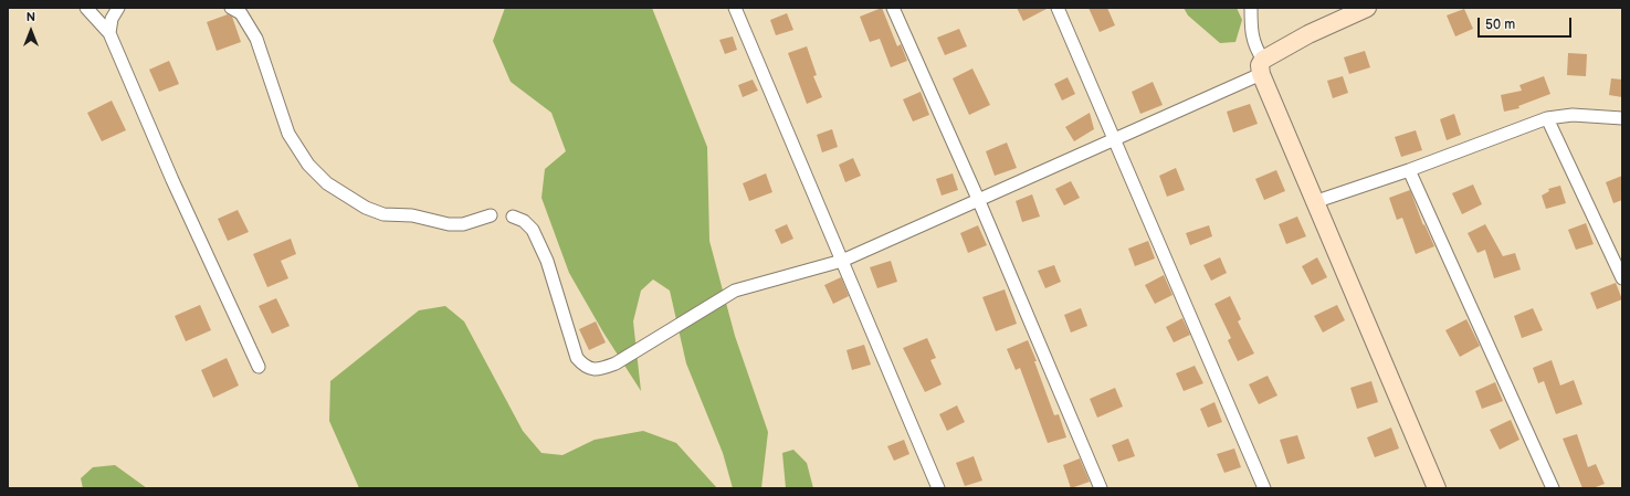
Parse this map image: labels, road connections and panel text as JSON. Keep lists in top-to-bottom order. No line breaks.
{"scale_bar":"50 m","north":"top"}
